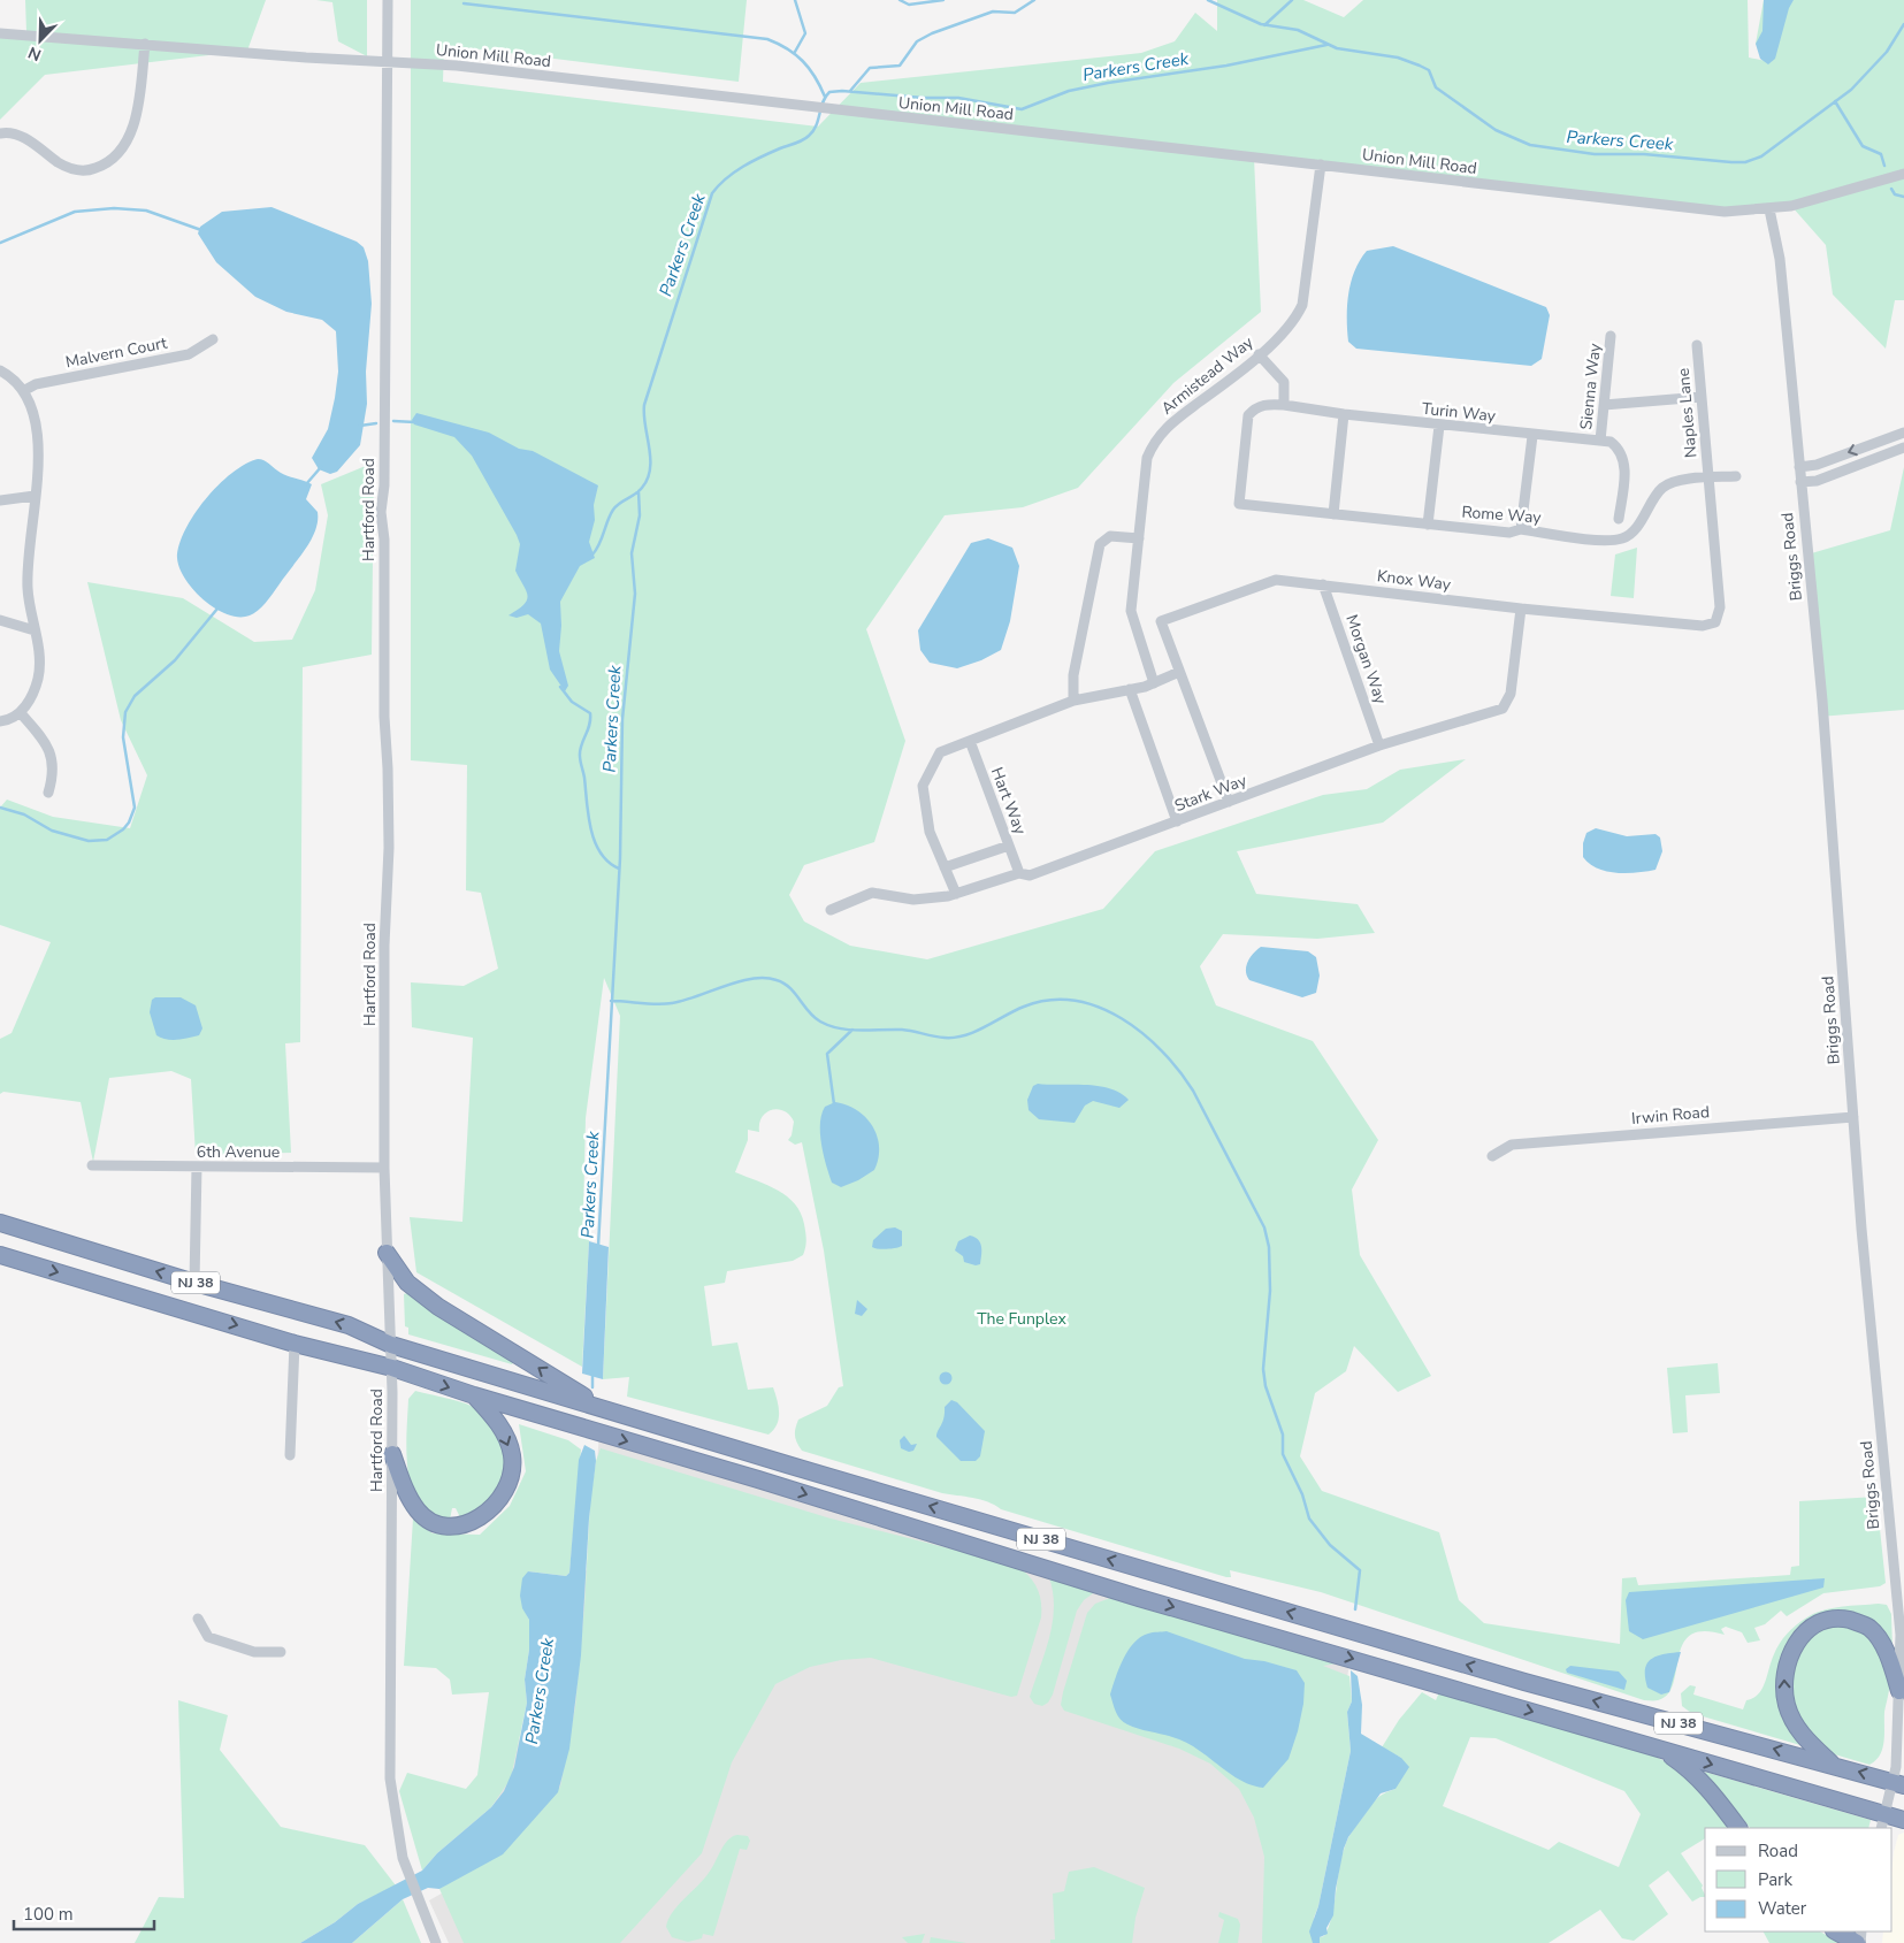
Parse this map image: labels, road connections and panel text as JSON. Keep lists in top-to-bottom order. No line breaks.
{"streets":{"highway":["NJ 38"],"street":["Union Mill Road","Malvern Court","Armistead Way","Sienna Way","Turin Way","Naples Lane","Hartford Road","Rome Way","Briggs Road","Knox Way","Morgan Way","Stark Way","Hart Way","Irwin Road","6th Avenue"]},"crossings":[["Union Mill Road","Armistead Way"],["Union Mill Road","Hartford Road"],["Union Mill Road","Briggs Road"],["Sienna Way","Turin Way"],["Turin Way","Rome Way"],["Naples Lane","Rome Way"],["Naples Lane","Knox Way"],["Hartford Road","6th Avenue"],["Hartford Road","NJ 38"],["Rome Way","Knox Way"],["Briggs Road","Irwin Road"],["Briggs Road","NJ 38"],["Knox Way","Morgan Way"],["Knox Way","Stark Way"],["Morgan Way","Stark Way"],["Stark Way","Hart Way"]],"water":["Parkers Creek"],"parks":["The Funplex"],"legend":["Road","Park","Water"],"scale_bar":"100 m","north":"bottom left"}
